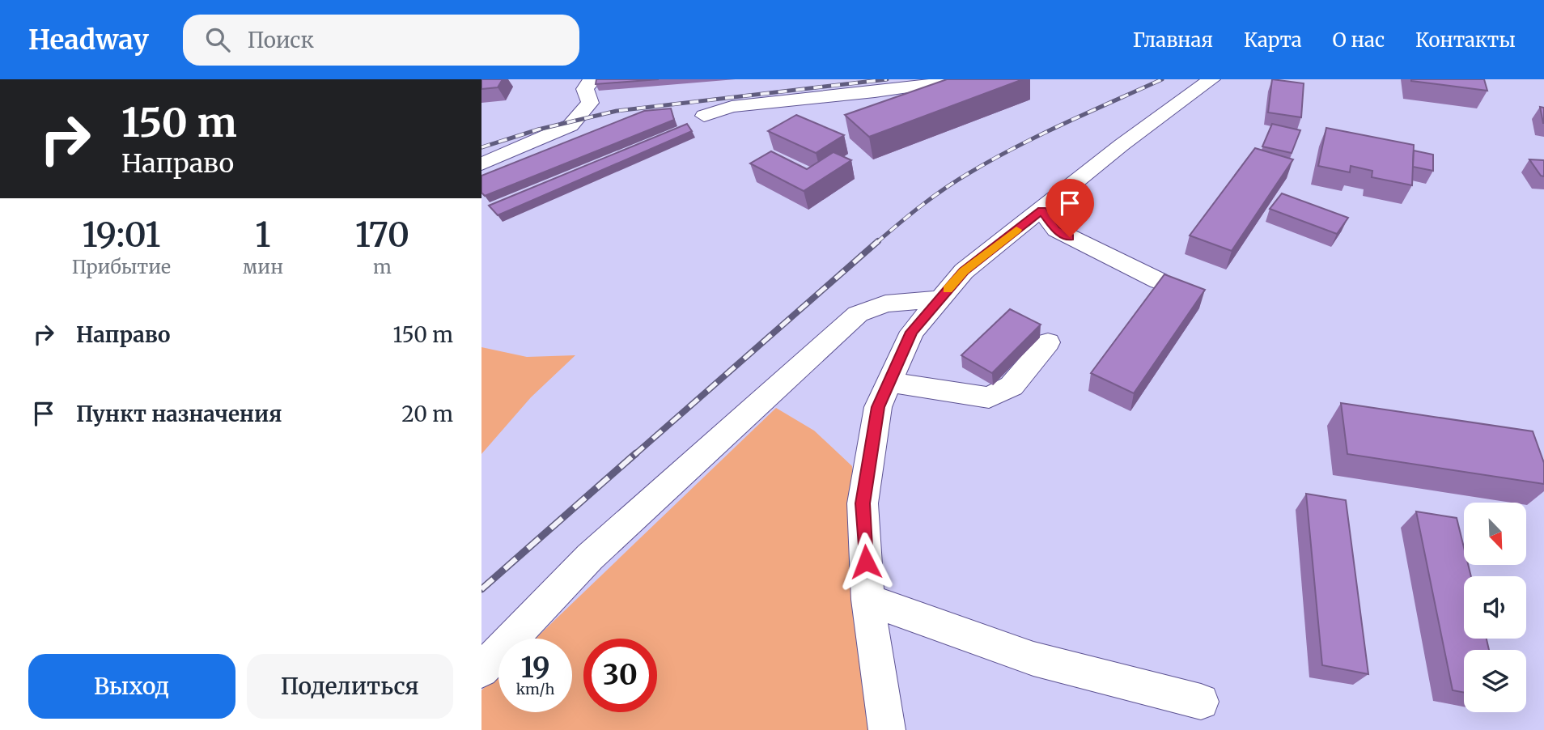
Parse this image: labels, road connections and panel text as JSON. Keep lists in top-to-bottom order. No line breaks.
{"north":"bottom right","page":{"header":"Headway","search":"Поиск","nav":["Главная","Карта","О нас","Контакты"],"turn":["150 m","Направо"],"eta":["19:01","Прибытие","1","мин","170","m"],"list":[{"name":"Направо","value":"150 m"},{"name":"Пункт назначения","value":"20 m"}],"speed":"19 km/h","limit":"30","buttons":["Выход","Поделиться"]}}
